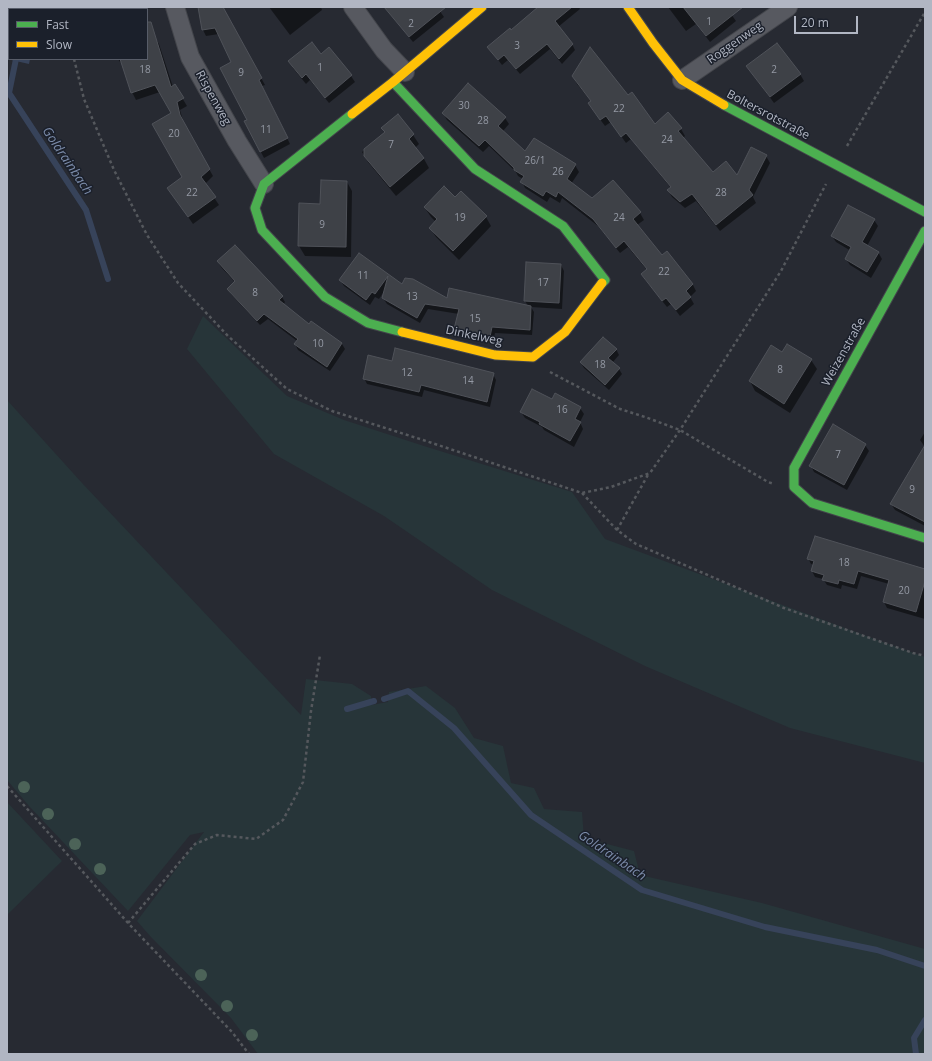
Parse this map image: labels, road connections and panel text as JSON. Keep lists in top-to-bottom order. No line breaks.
{"streets":{"street":["Roggenweg","Rispenweg","Boltersrotstraße","Dinkelweg","Weizenstraße"]},"crossings":[["Roggenweg","Boltersrotstraße"],["Rispenweg","Dinkelweg"]],"water":["Goldrainbach"],"house_numbers":["1","2","3","1","18","2","9","30","22","28","11","20","24","7","26/1","26","22","28","19","24","9","22","11","17","8","13","15","10","18","8","12","14","16","7","9","18","20"],"legend":["Fast","Slow"],"scale_bar":"20 m"}
